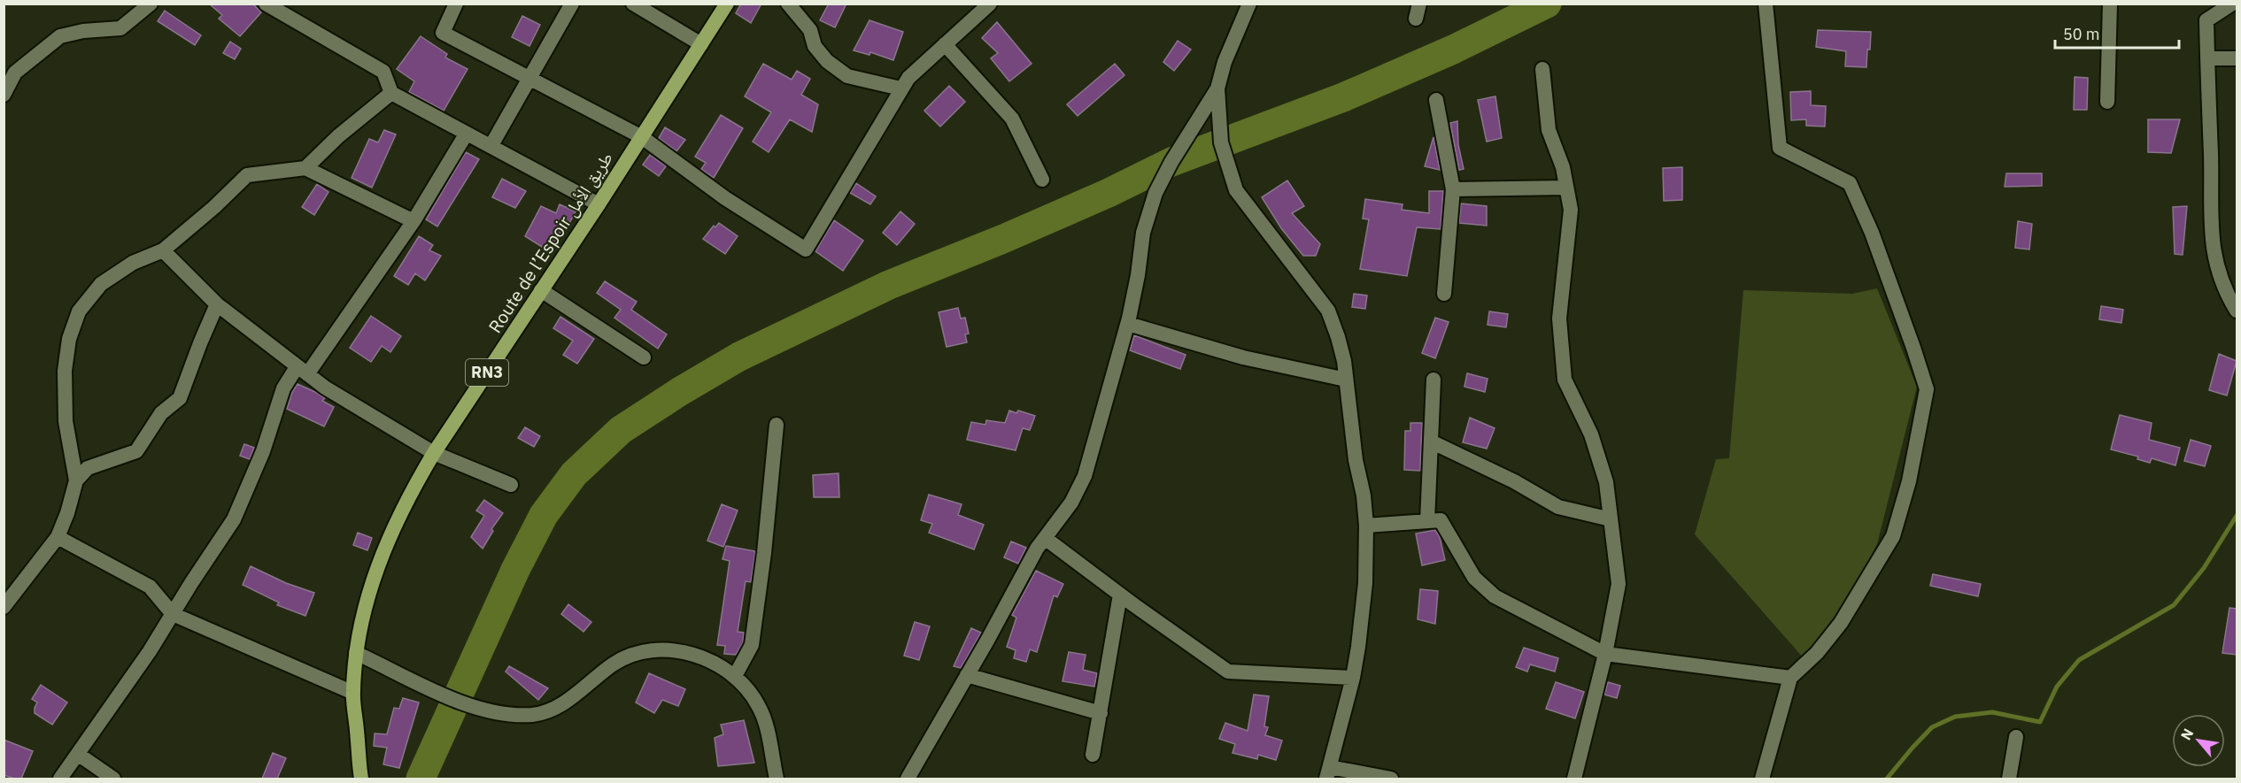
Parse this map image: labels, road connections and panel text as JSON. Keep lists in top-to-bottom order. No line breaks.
{"streets":{"highway":["Route de l’Espoir طريق الأمل","RN3"]},"scale_bar":"50 m","north":"top left"}
